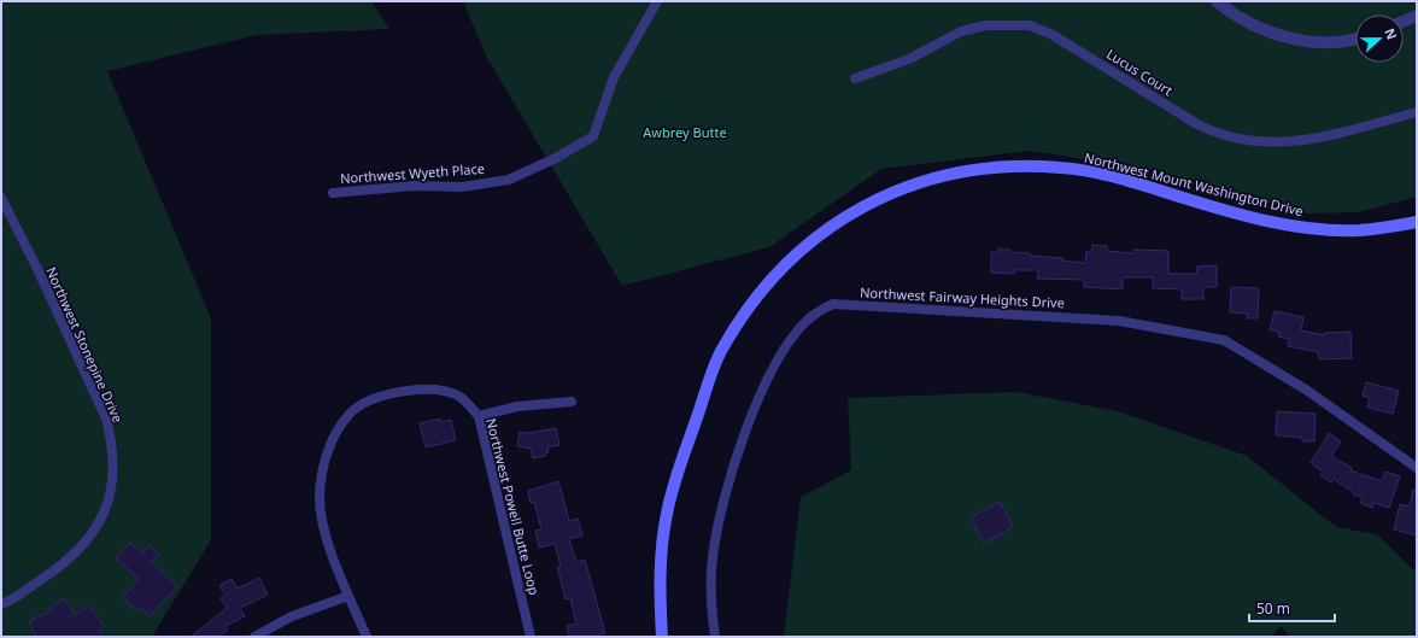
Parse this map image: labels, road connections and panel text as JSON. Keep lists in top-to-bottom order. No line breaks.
{"streets":{"main road":["Northwest Mount Washington Drive"],"street":["Lucus Court","Northwest Wyeth Place","Northwest Fairway Heights Drive","Northwest Stonepine Drive","Northwest Powell Butte Loop"]},"parks":["Awbrey Butte"],"scale_bar":"50 m","north":"right"}
